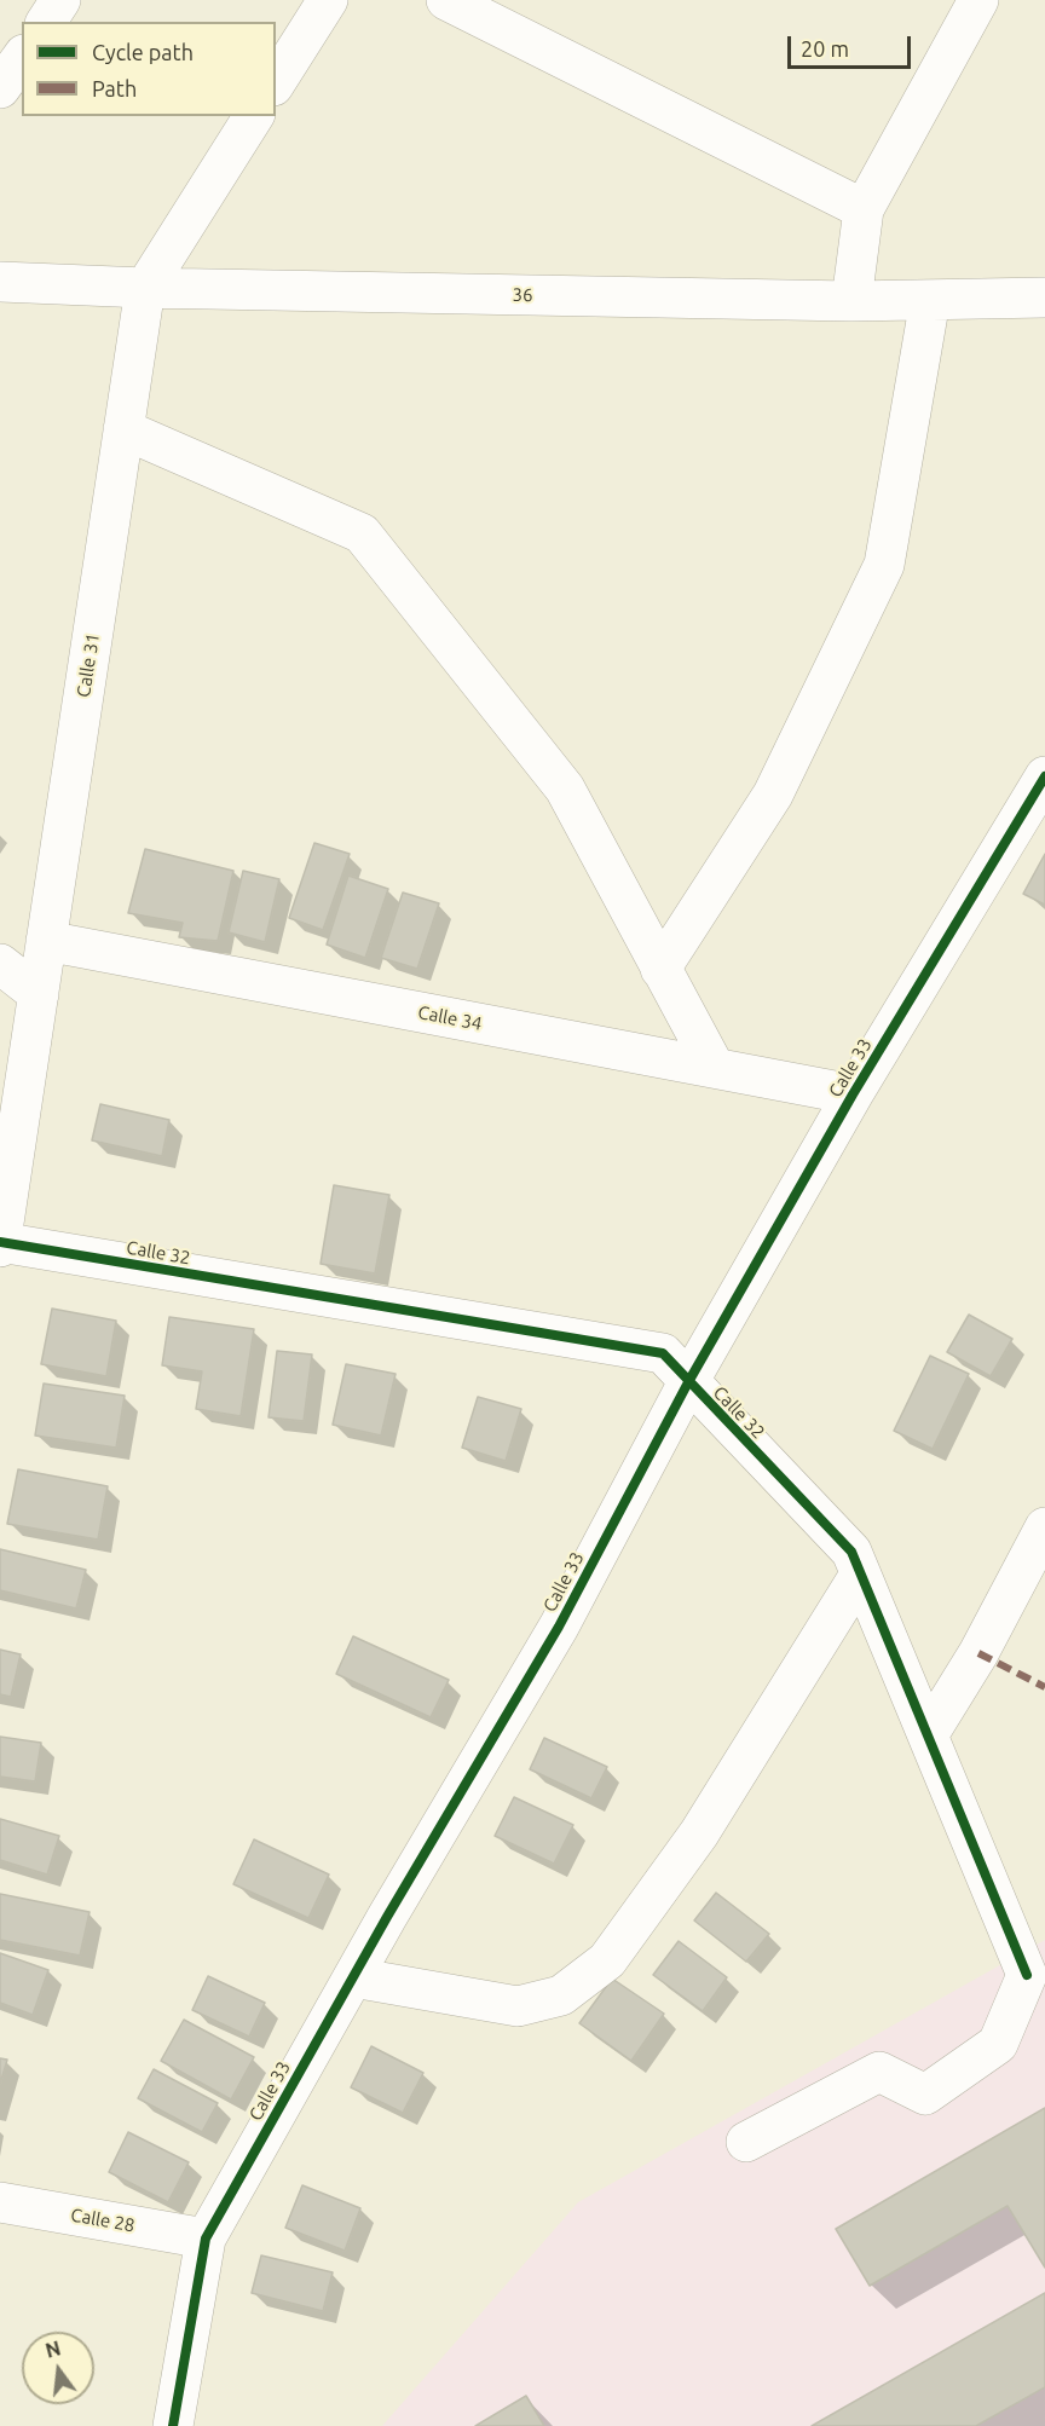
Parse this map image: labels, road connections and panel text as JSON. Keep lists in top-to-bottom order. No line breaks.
{"streets":{"street":["36","Calle 31","Calle 34","Calle 33","Calle 32","Calle 28"]},"crossings":[["36","Calle 31"],["Calle 31","Calle 34"],["Calle 31","Calle 32"],["Calle 34","Calle 33"],["Calle 33","Calle 32"],["Calle 33","Calle 28"]],"legend":["Cycle path","Path"],"scale_bar":"20 m","north":"top"}
